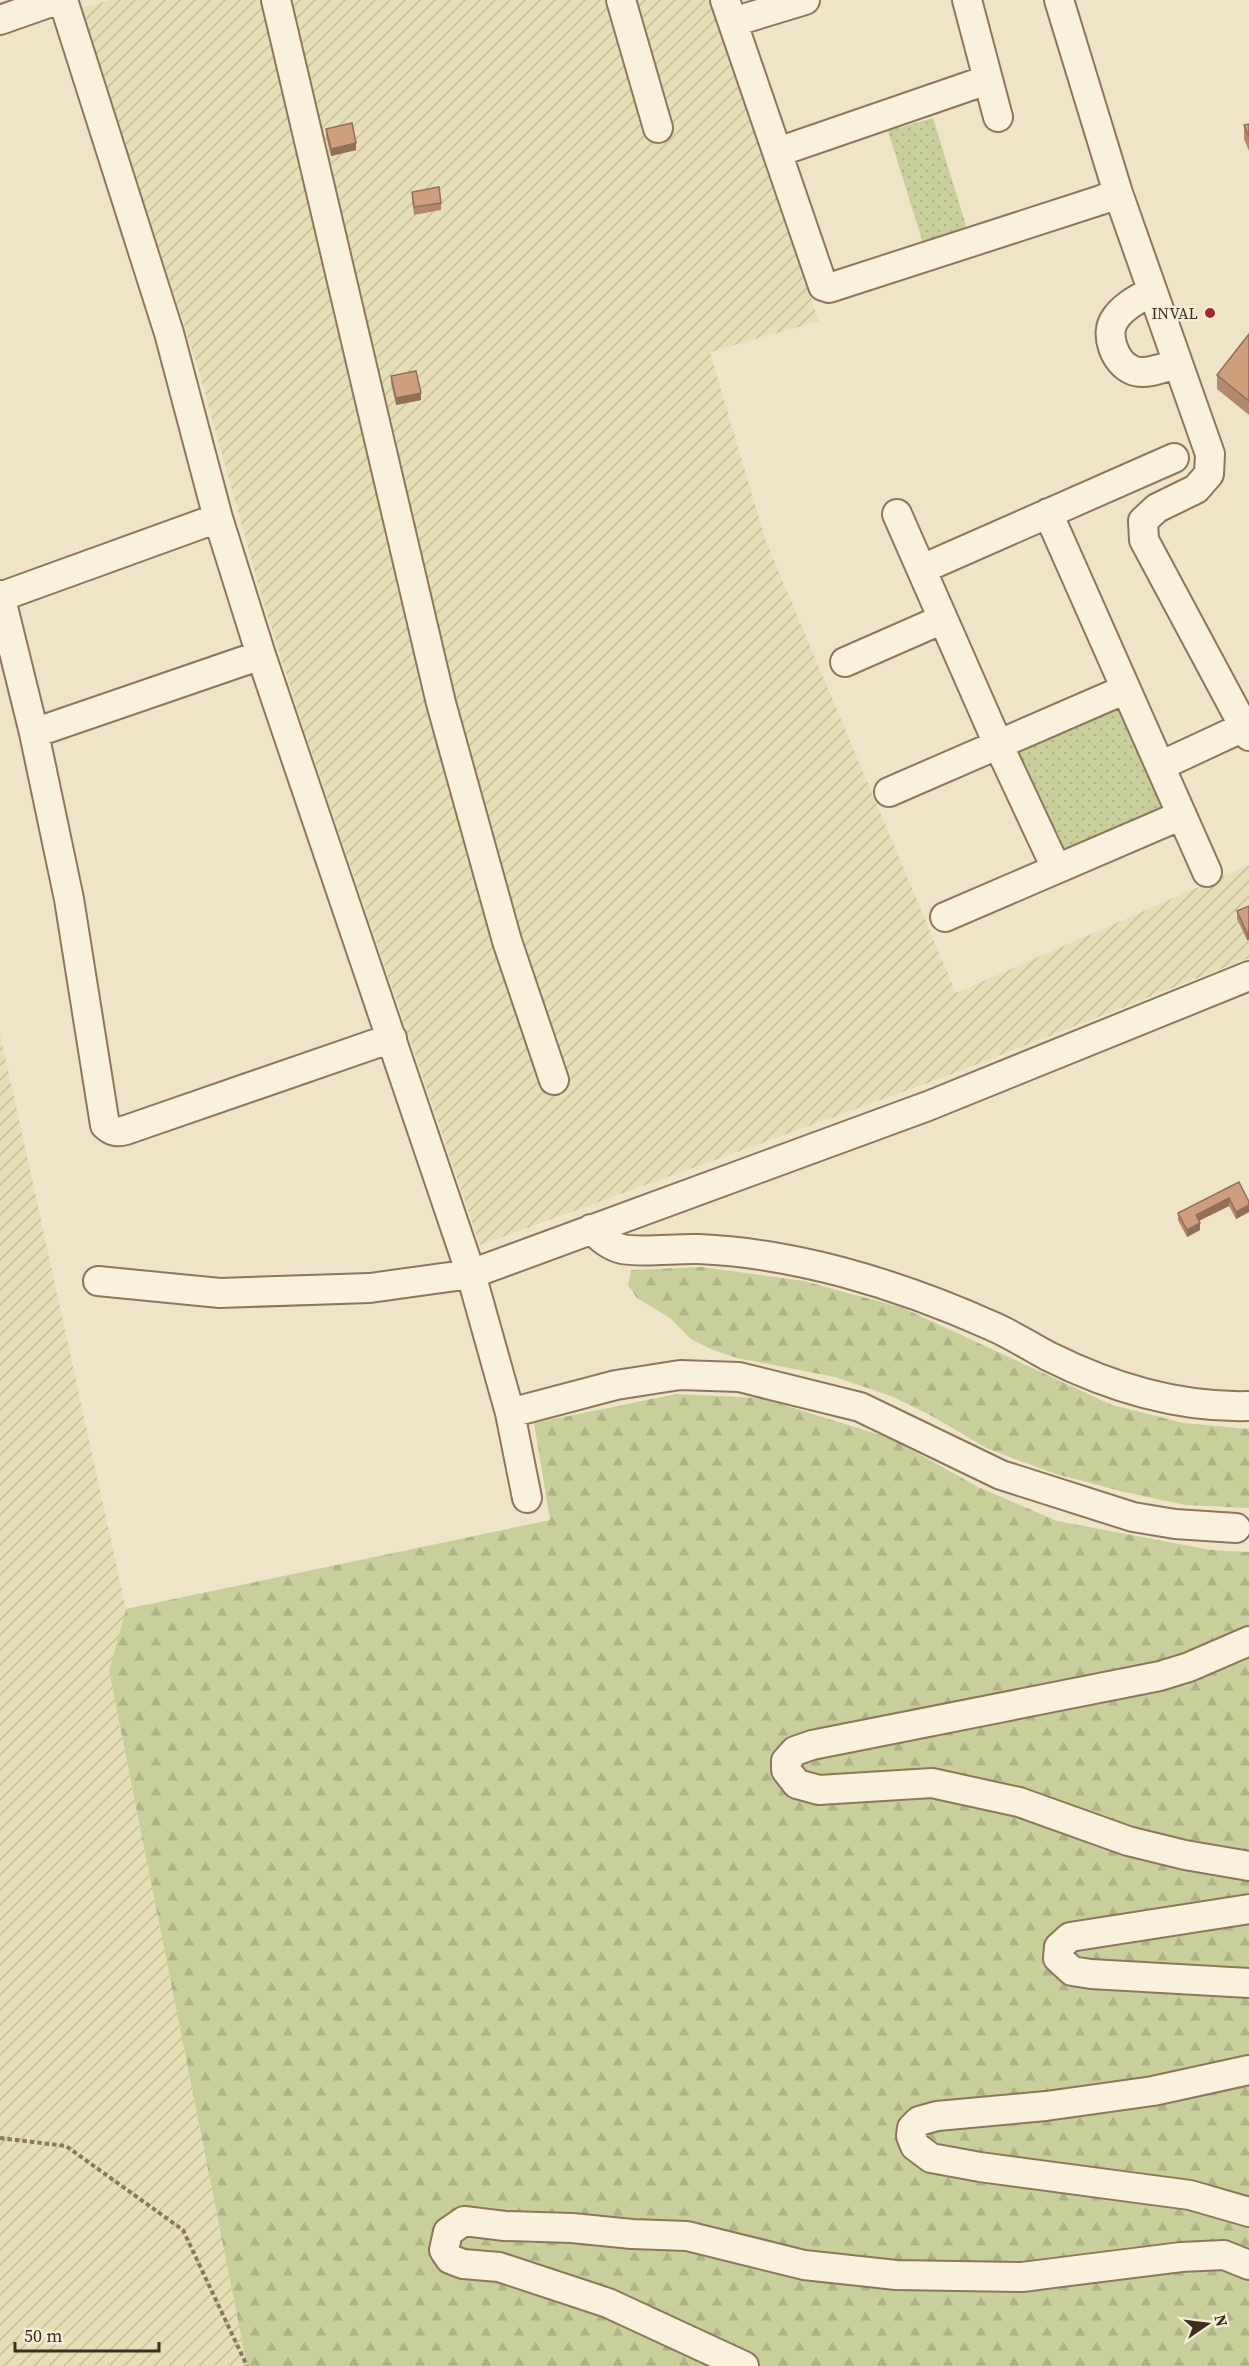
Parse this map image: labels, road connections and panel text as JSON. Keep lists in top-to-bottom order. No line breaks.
{"places":["INVAL"],"scale_bar":"50 m","north":"right"}
